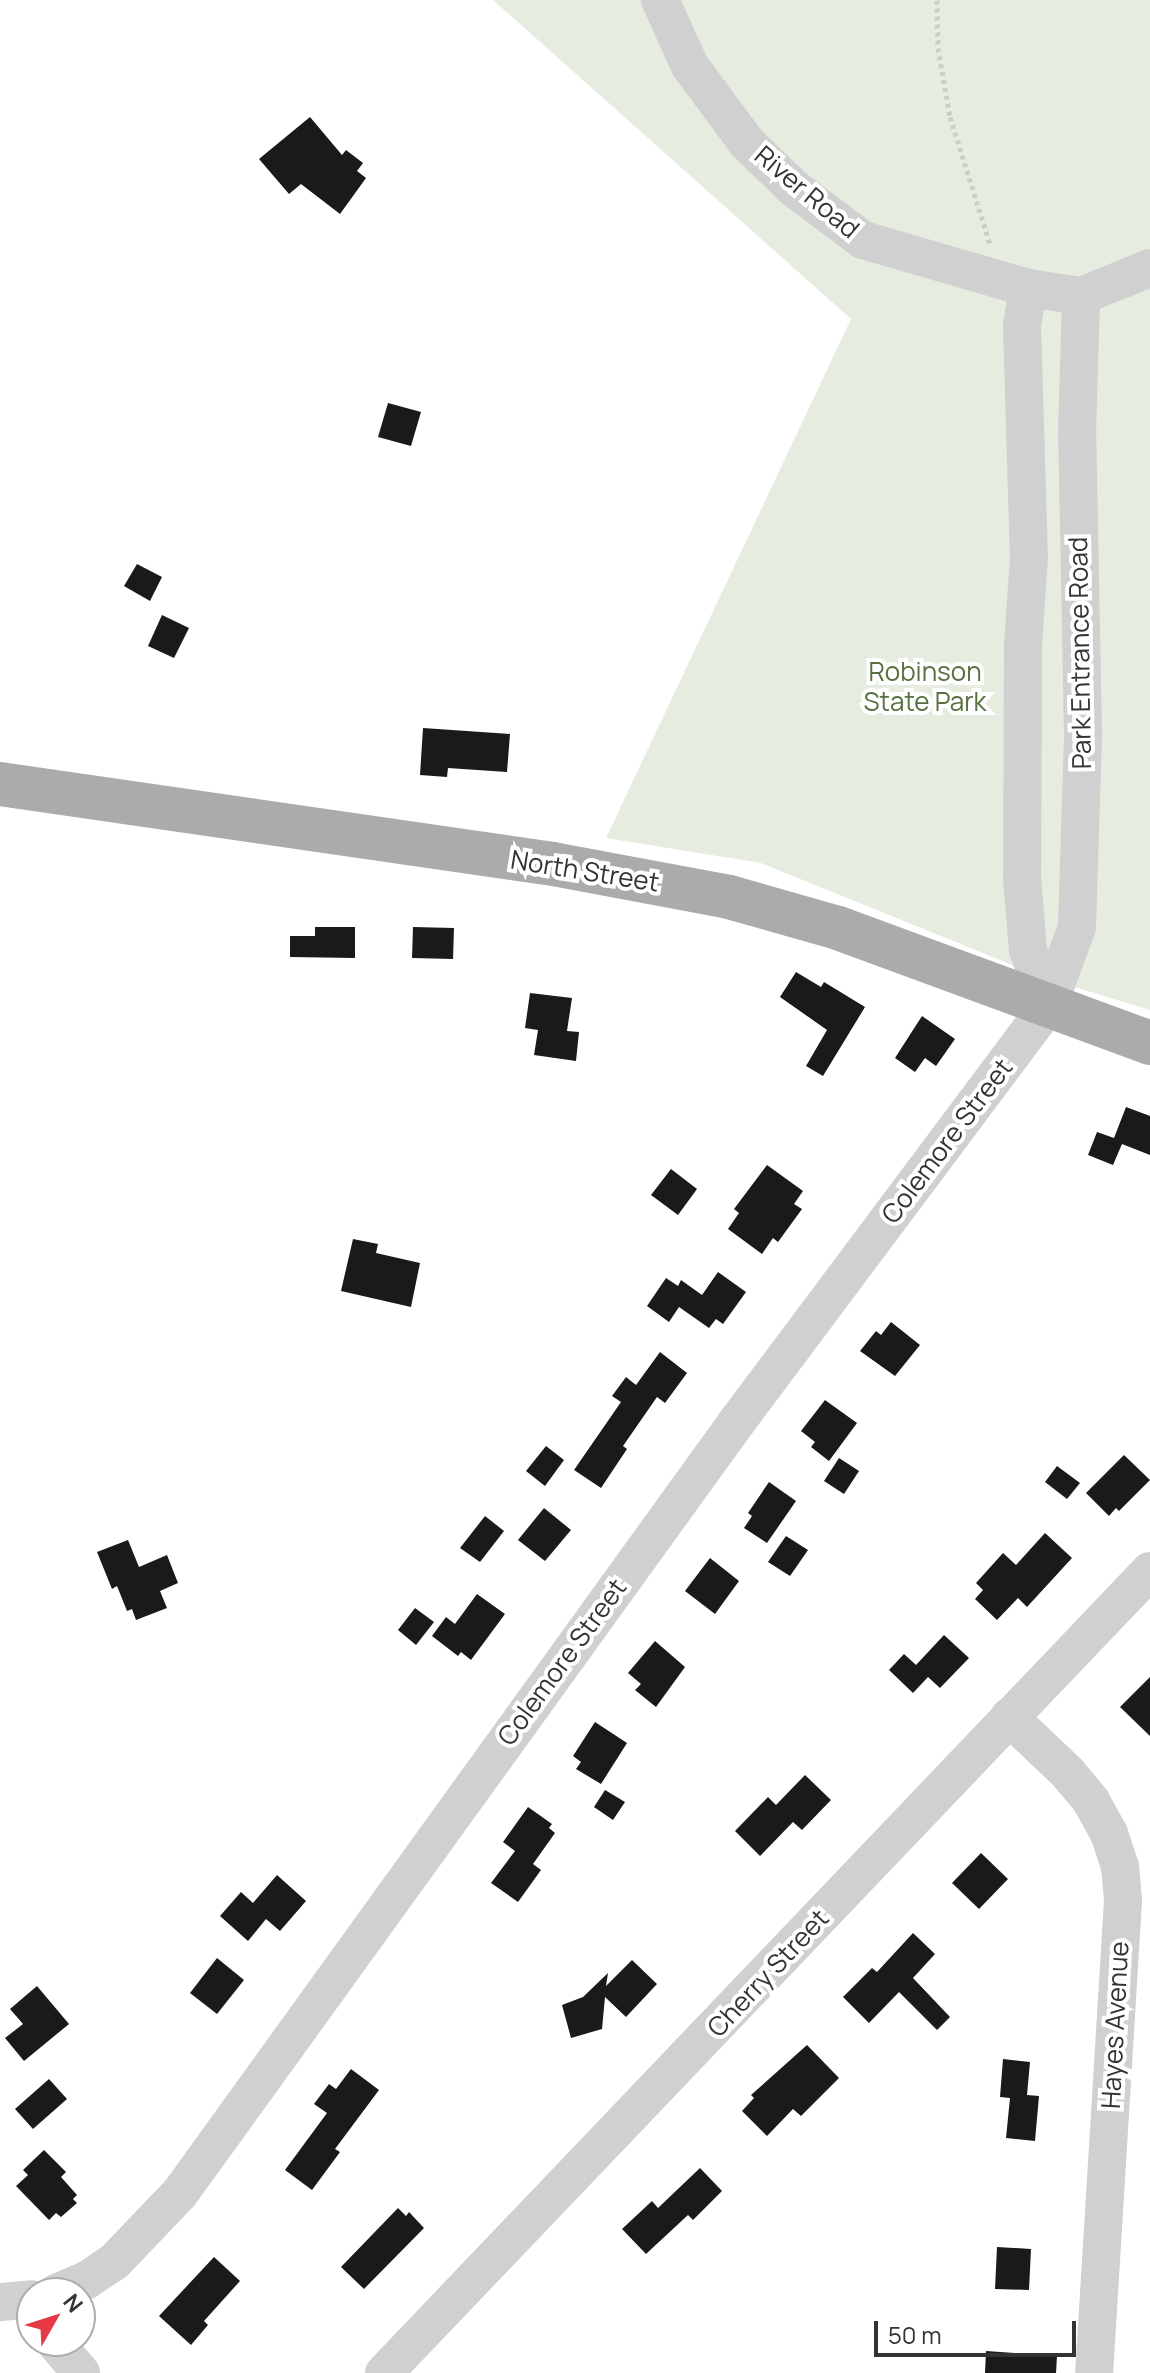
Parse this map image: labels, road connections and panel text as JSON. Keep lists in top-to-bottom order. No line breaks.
{"streets":{"main road":["North Street"],"street":["River Road","Park Entrance Road","Colemore Street","Cherry Street","Hayes Avenue"]},"crossings":[["River Road","Park Entrance Road"],["Park Entrance Road","North Street"],["Park Entrance Road","Colemore Street"],["North Street","Colemore Street"],["Cherry Street","Hayes Avenue"]],"parks":["Robinson State Park"],"scale_bar":"50 m","north":"top right"}
